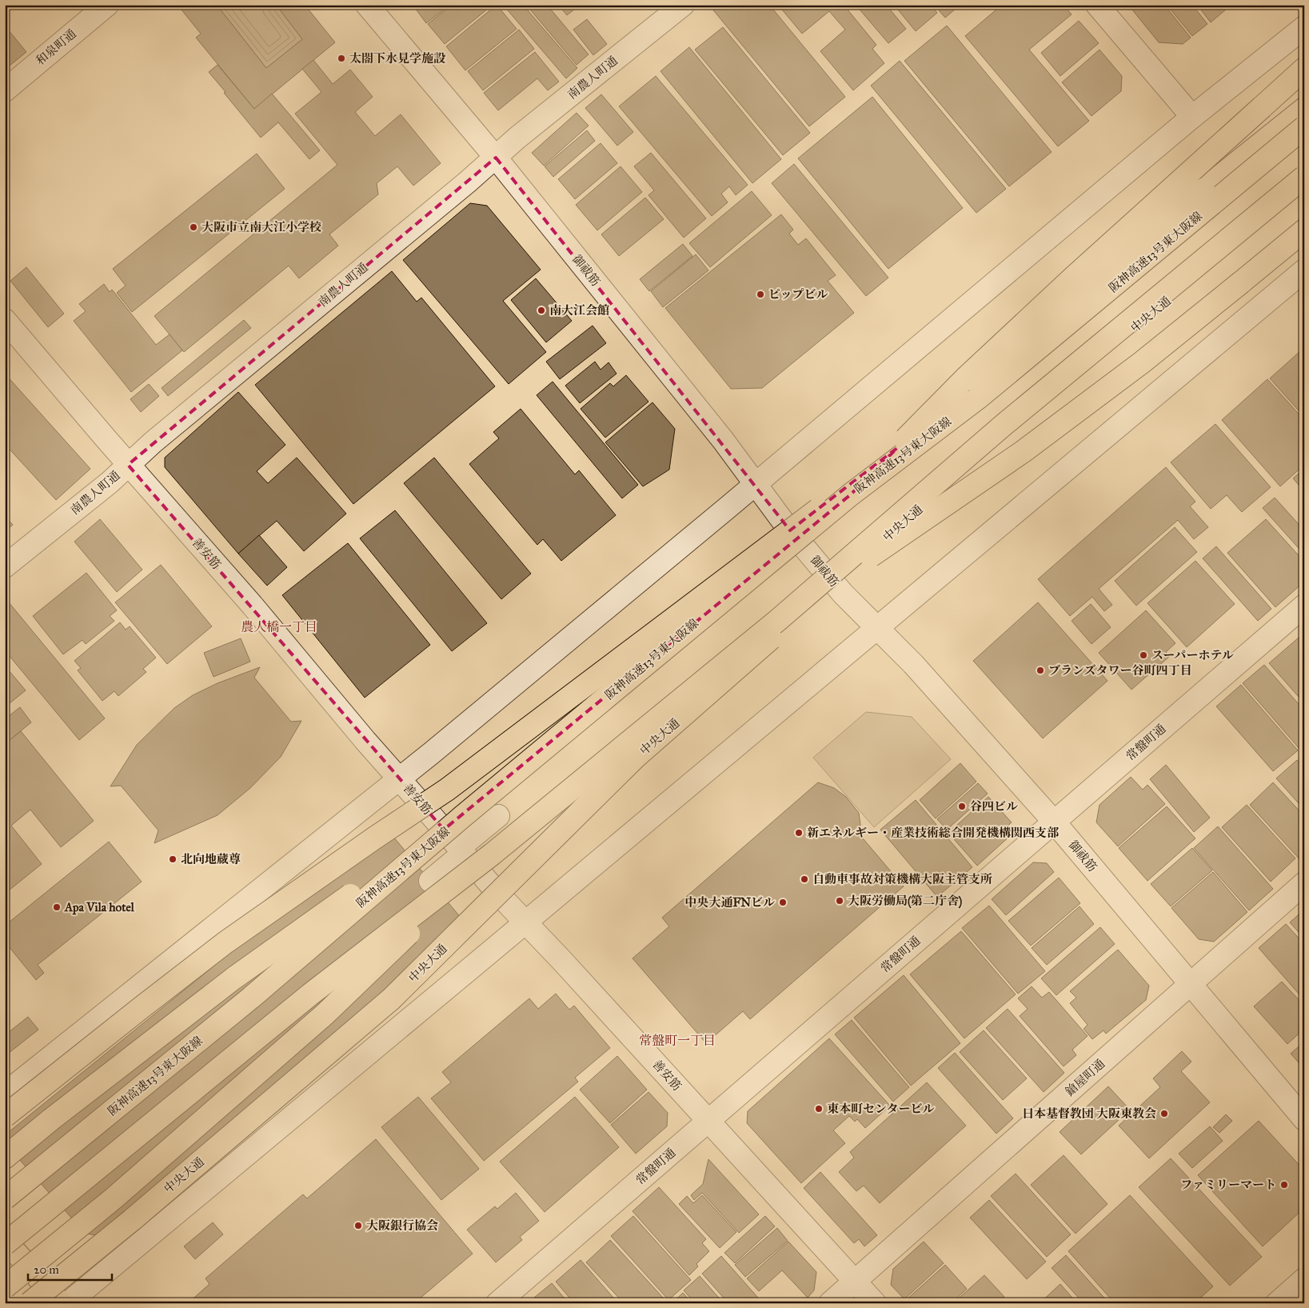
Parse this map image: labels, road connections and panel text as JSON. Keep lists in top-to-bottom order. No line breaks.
{"streets":{"main road":["阪神高速13号東大阪線","中央大通"],"street":["和泉町通","南農人町通","御祓筋","善安筋","常盤町通","鎗屋町通"]},"crossings":[["南農人町通","御祓筋"],["南農人町通","善安筋"],["御祓筋","中央大通"],["御祓筋","常盤町通"],["御祓筋","鎗屋町通"],["中央大通","善安筋"],["善安筋","常盤町通"],["善安筋","鎗屋町通"]],"districts":["農人橋一丁目","常盤町一丁目"],"places":["太閤下水見学施設","大阪市立南大江小学校","ピップビル","南大江会館","スーパーホテル","ブランズタワー谷町四丁目","谷四ビル","新エネルギー・産業技術総合開発機構関西支部","北向地蔵尊","自動車事故対策機構大阪主管支所","大阪労働局(第二庁舎)","中央大通FNビル","Apa Vila hotel","東本町センタービル","日本基督教団 大阪東教会","ファミリーマート","大阪銀行協会"],"scale_bar":"20 m"}
